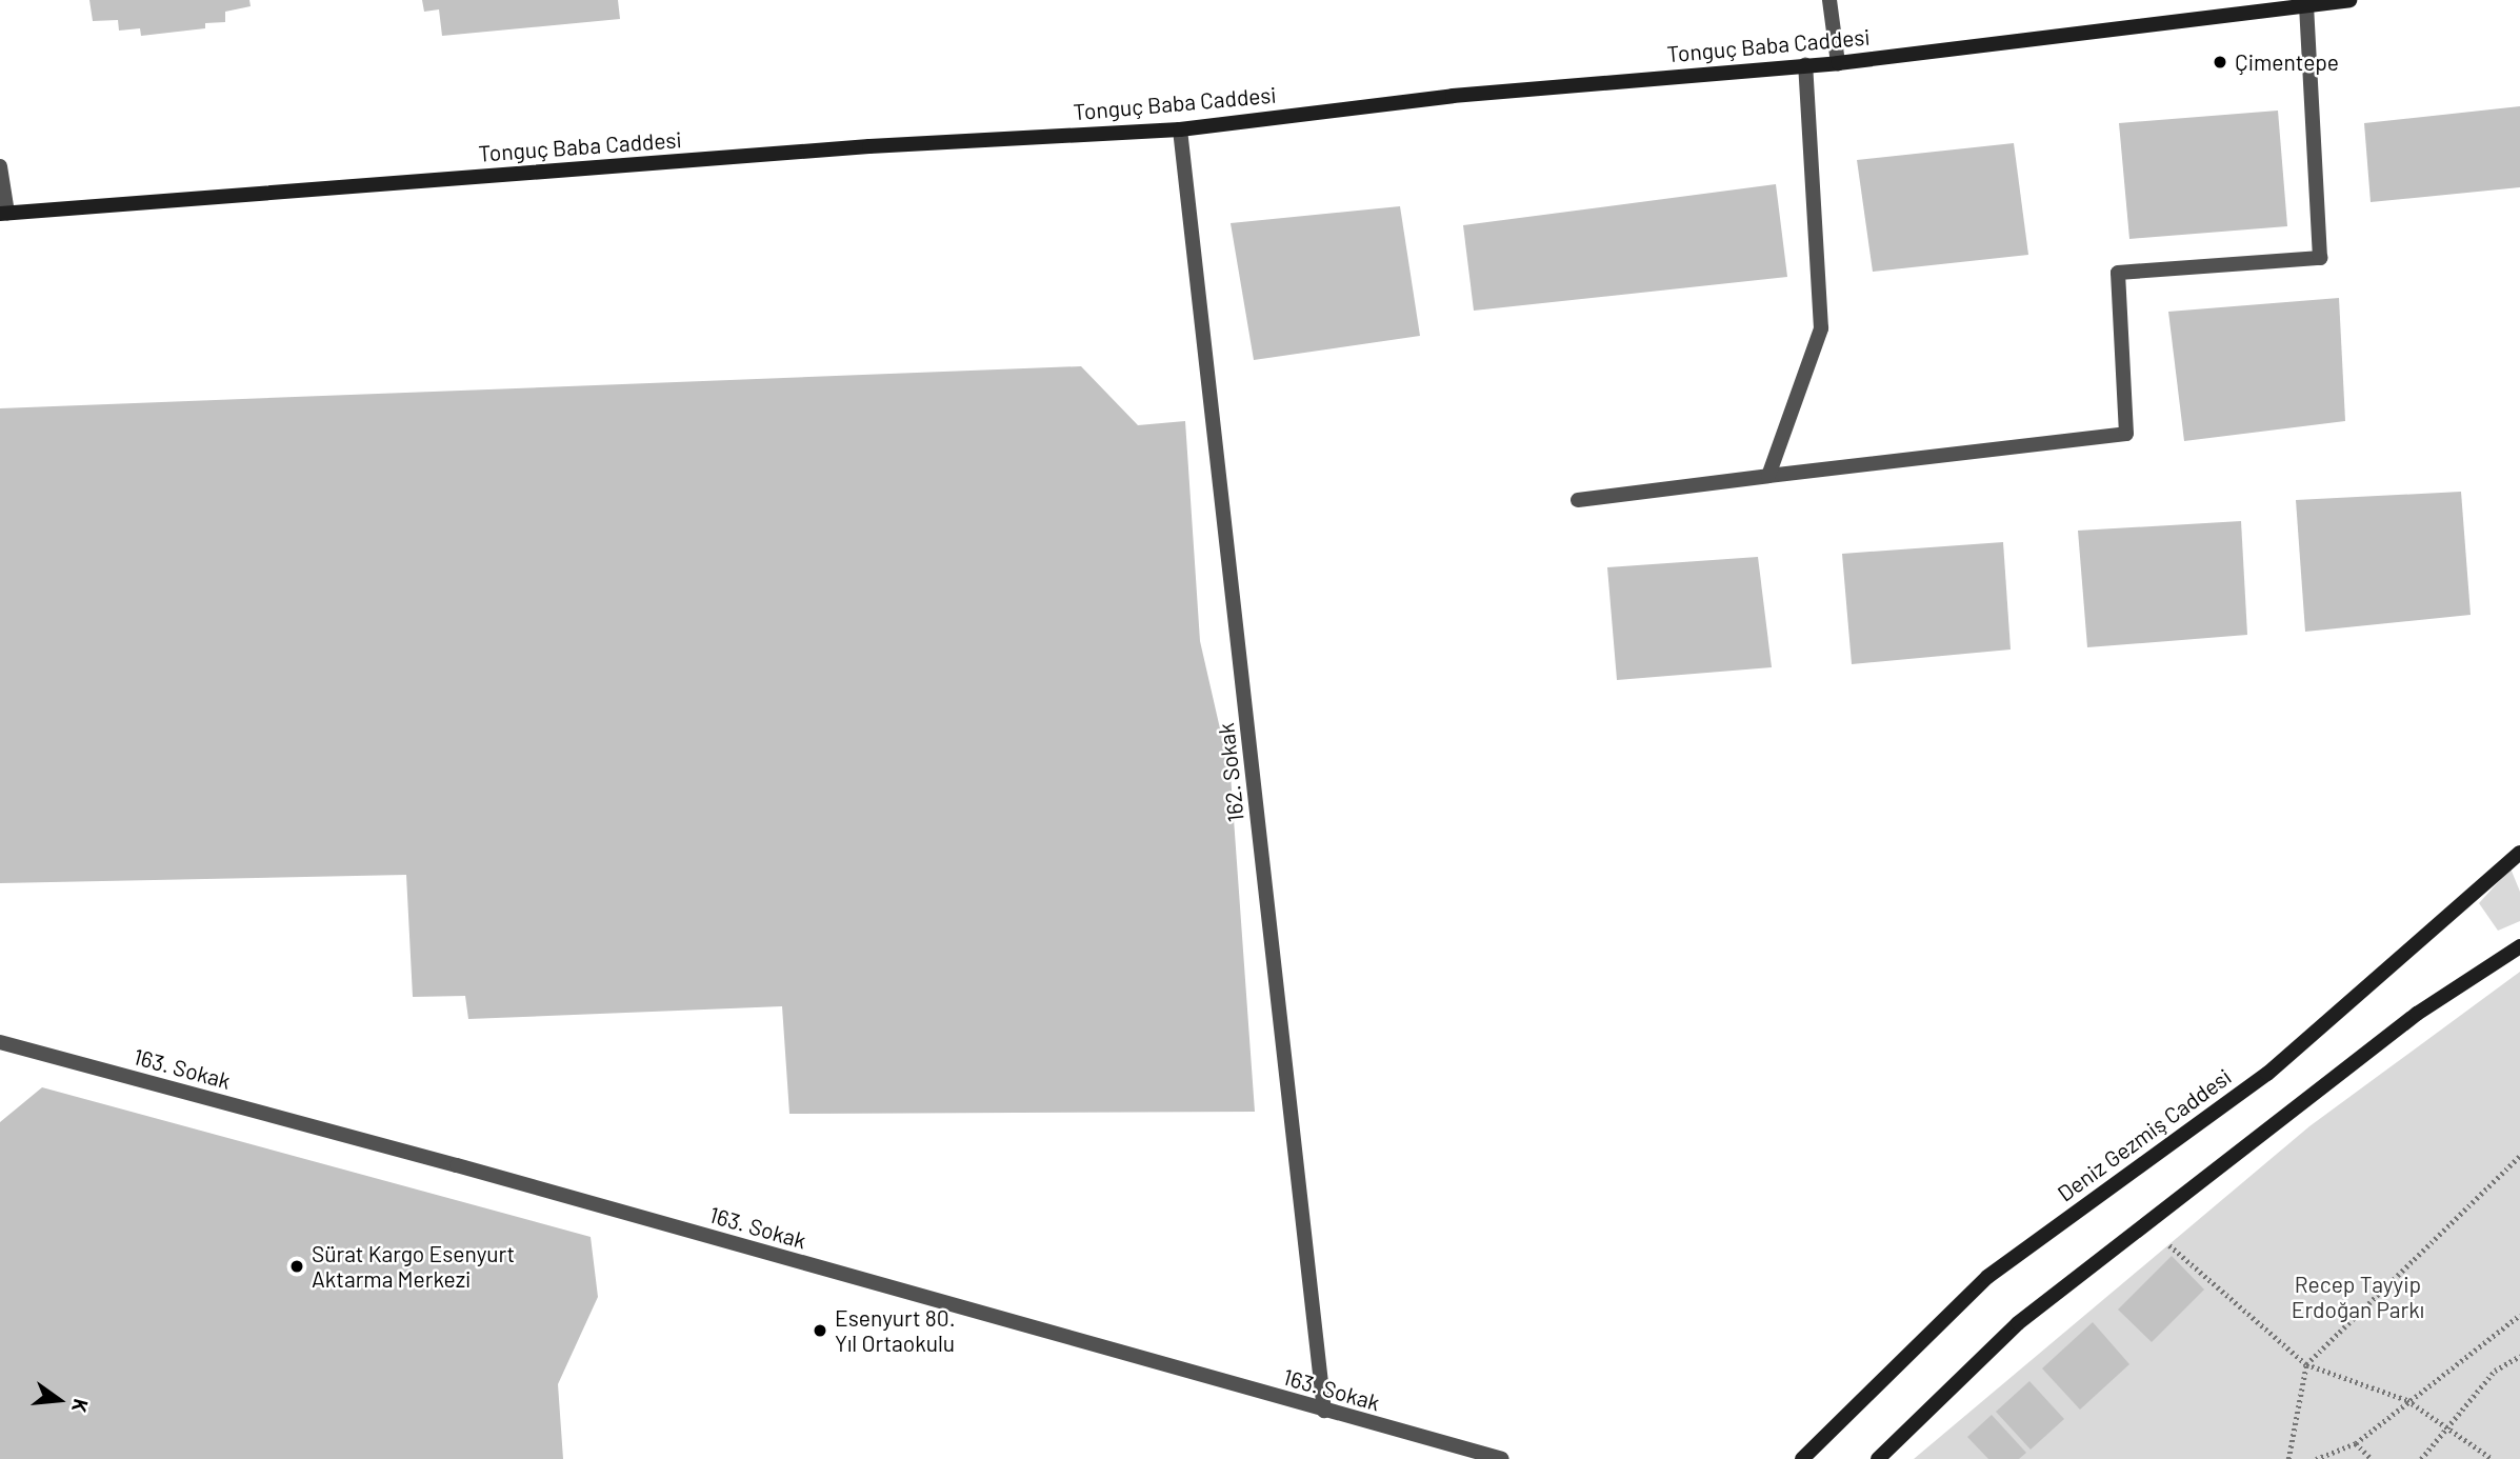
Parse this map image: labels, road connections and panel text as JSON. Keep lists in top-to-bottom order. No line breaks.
{"streets":{"street":["Tonguç Baba Caddesi","162. Sokak","163. Sokak","Deniz Gezmiş Caddesi"]},"crossings":[["Tonguç Baba Caddesi","162. Sokak"],["162. Sokak","163. Sokak"]],"parks":["Recep Tayyip Erdoğan Parkı"],"places":["Çimentepe","Sürat Kargo Esenyurt Aktarma Merkezi","Esenyurt 80. Yıl Ortaokulu"],"north":"right"}
